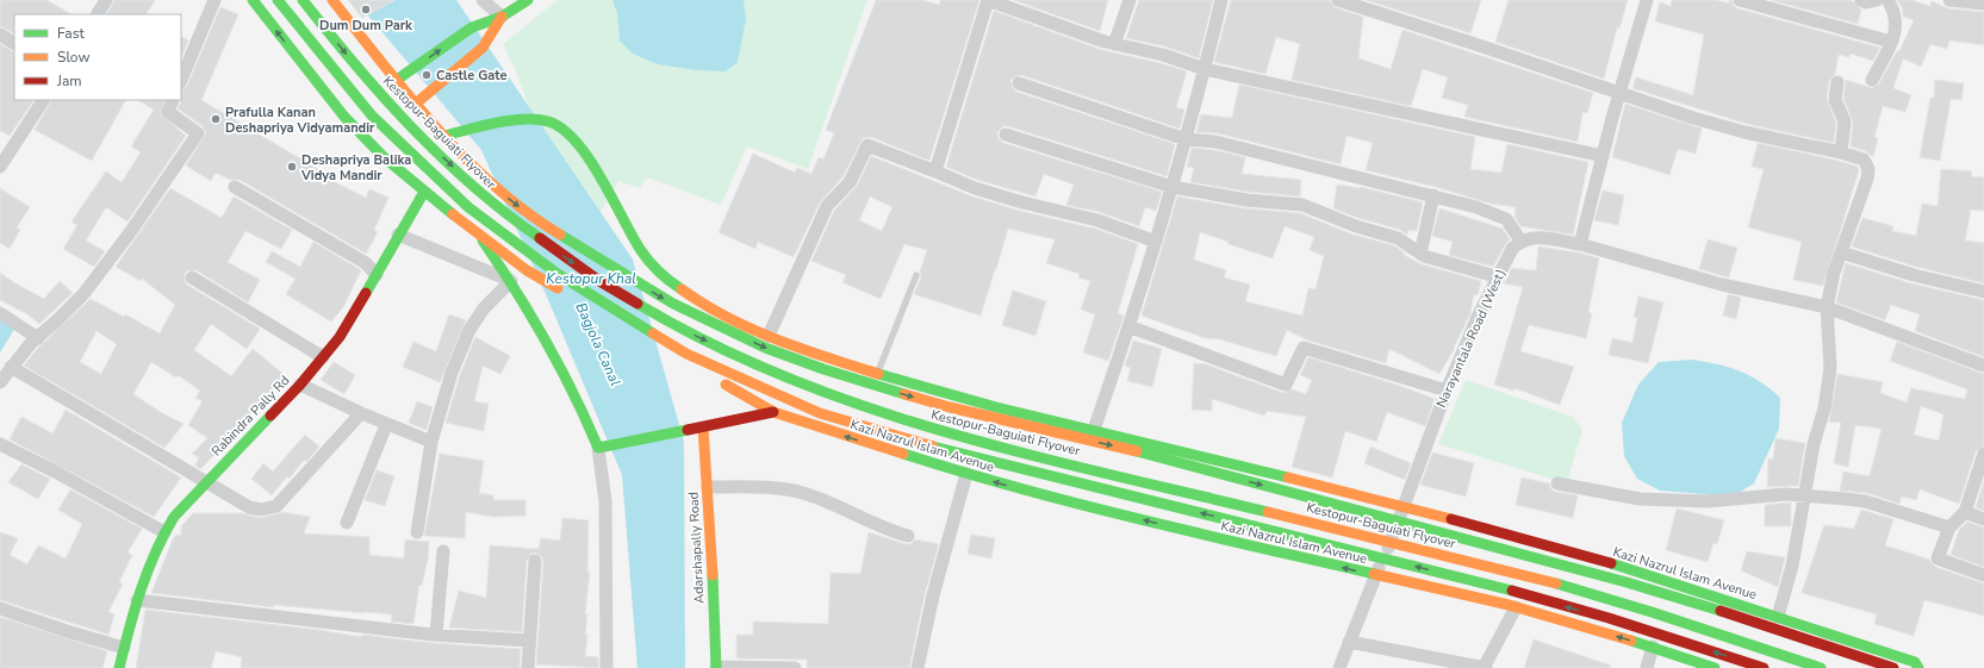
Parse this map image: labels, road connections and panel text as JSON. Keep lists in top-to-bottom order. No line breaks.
{"streets":{"main road":["Kestopur-Baguiati Flyover","Rabindra Pally Rd","Kazi Nazrul Islam Avenue","Adarshapally Road"],"street":["Narayantala Road (West)"]},"crossings":[["Narayantala Road (West)","Kazi Nazrul Islam Avenue"],["Rabindra Pally Rd","Kazi Nazrul Islam Avenue"]],"water":["Kestopur Khal","Bagjola Canal"],"places":["Dum Dum Park","Castle Gate","Prafulla Kanan Deshapriya Vidyamandir","Deshapriya Balika Vidya Mandir"],"legend":["Fast","Slow","Jam"]}
